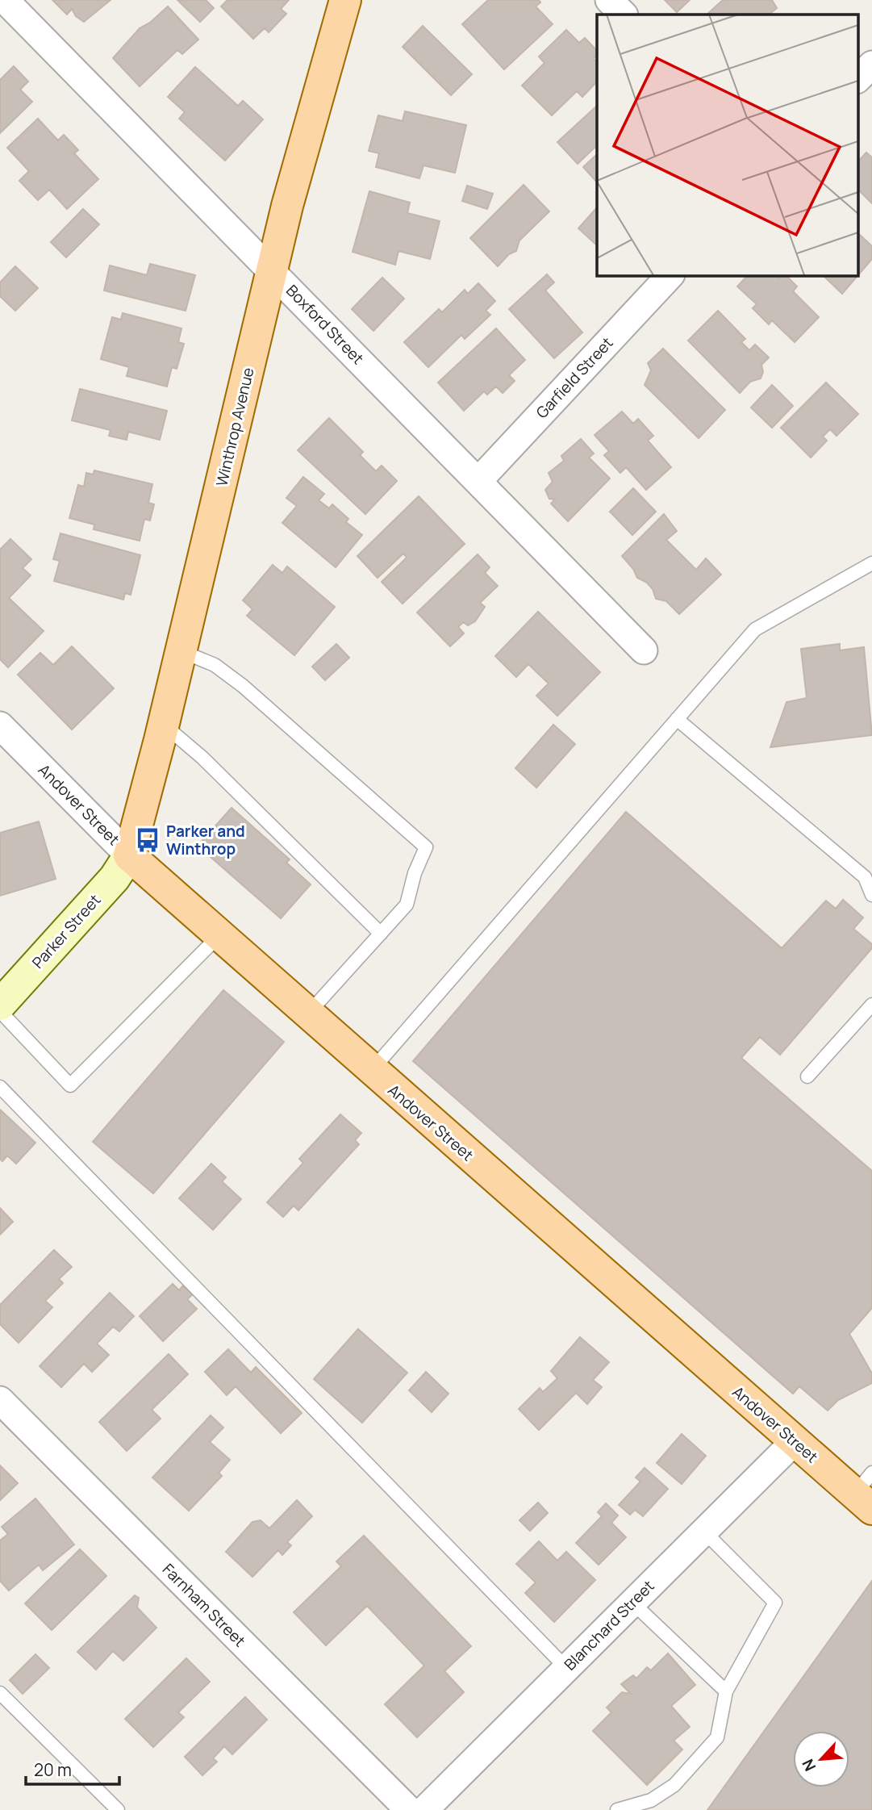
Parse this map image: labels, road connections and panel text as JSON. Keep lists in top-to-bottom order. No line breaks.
{"streets":{"main road":["Winthrop Avenue","Andover Street","Parker Street"],"street":["Boxford Street","Garfield Street","Farnham Street","Blanchard Street"]},"crossings":[["Boxford Street","Garfield Street"],["Boxford Street","Winthrop Avenue"],["Winthrop Avenue","Andover Street"],["Winthrop Avenue","Parker Street"],["Andover Street","Parker Street"],["Andover Street","Blanchard Street"]],"places":{"bus stop":["Parker and Winthrop"]},"scale_bar":"20 m","north":"bottom left"}
